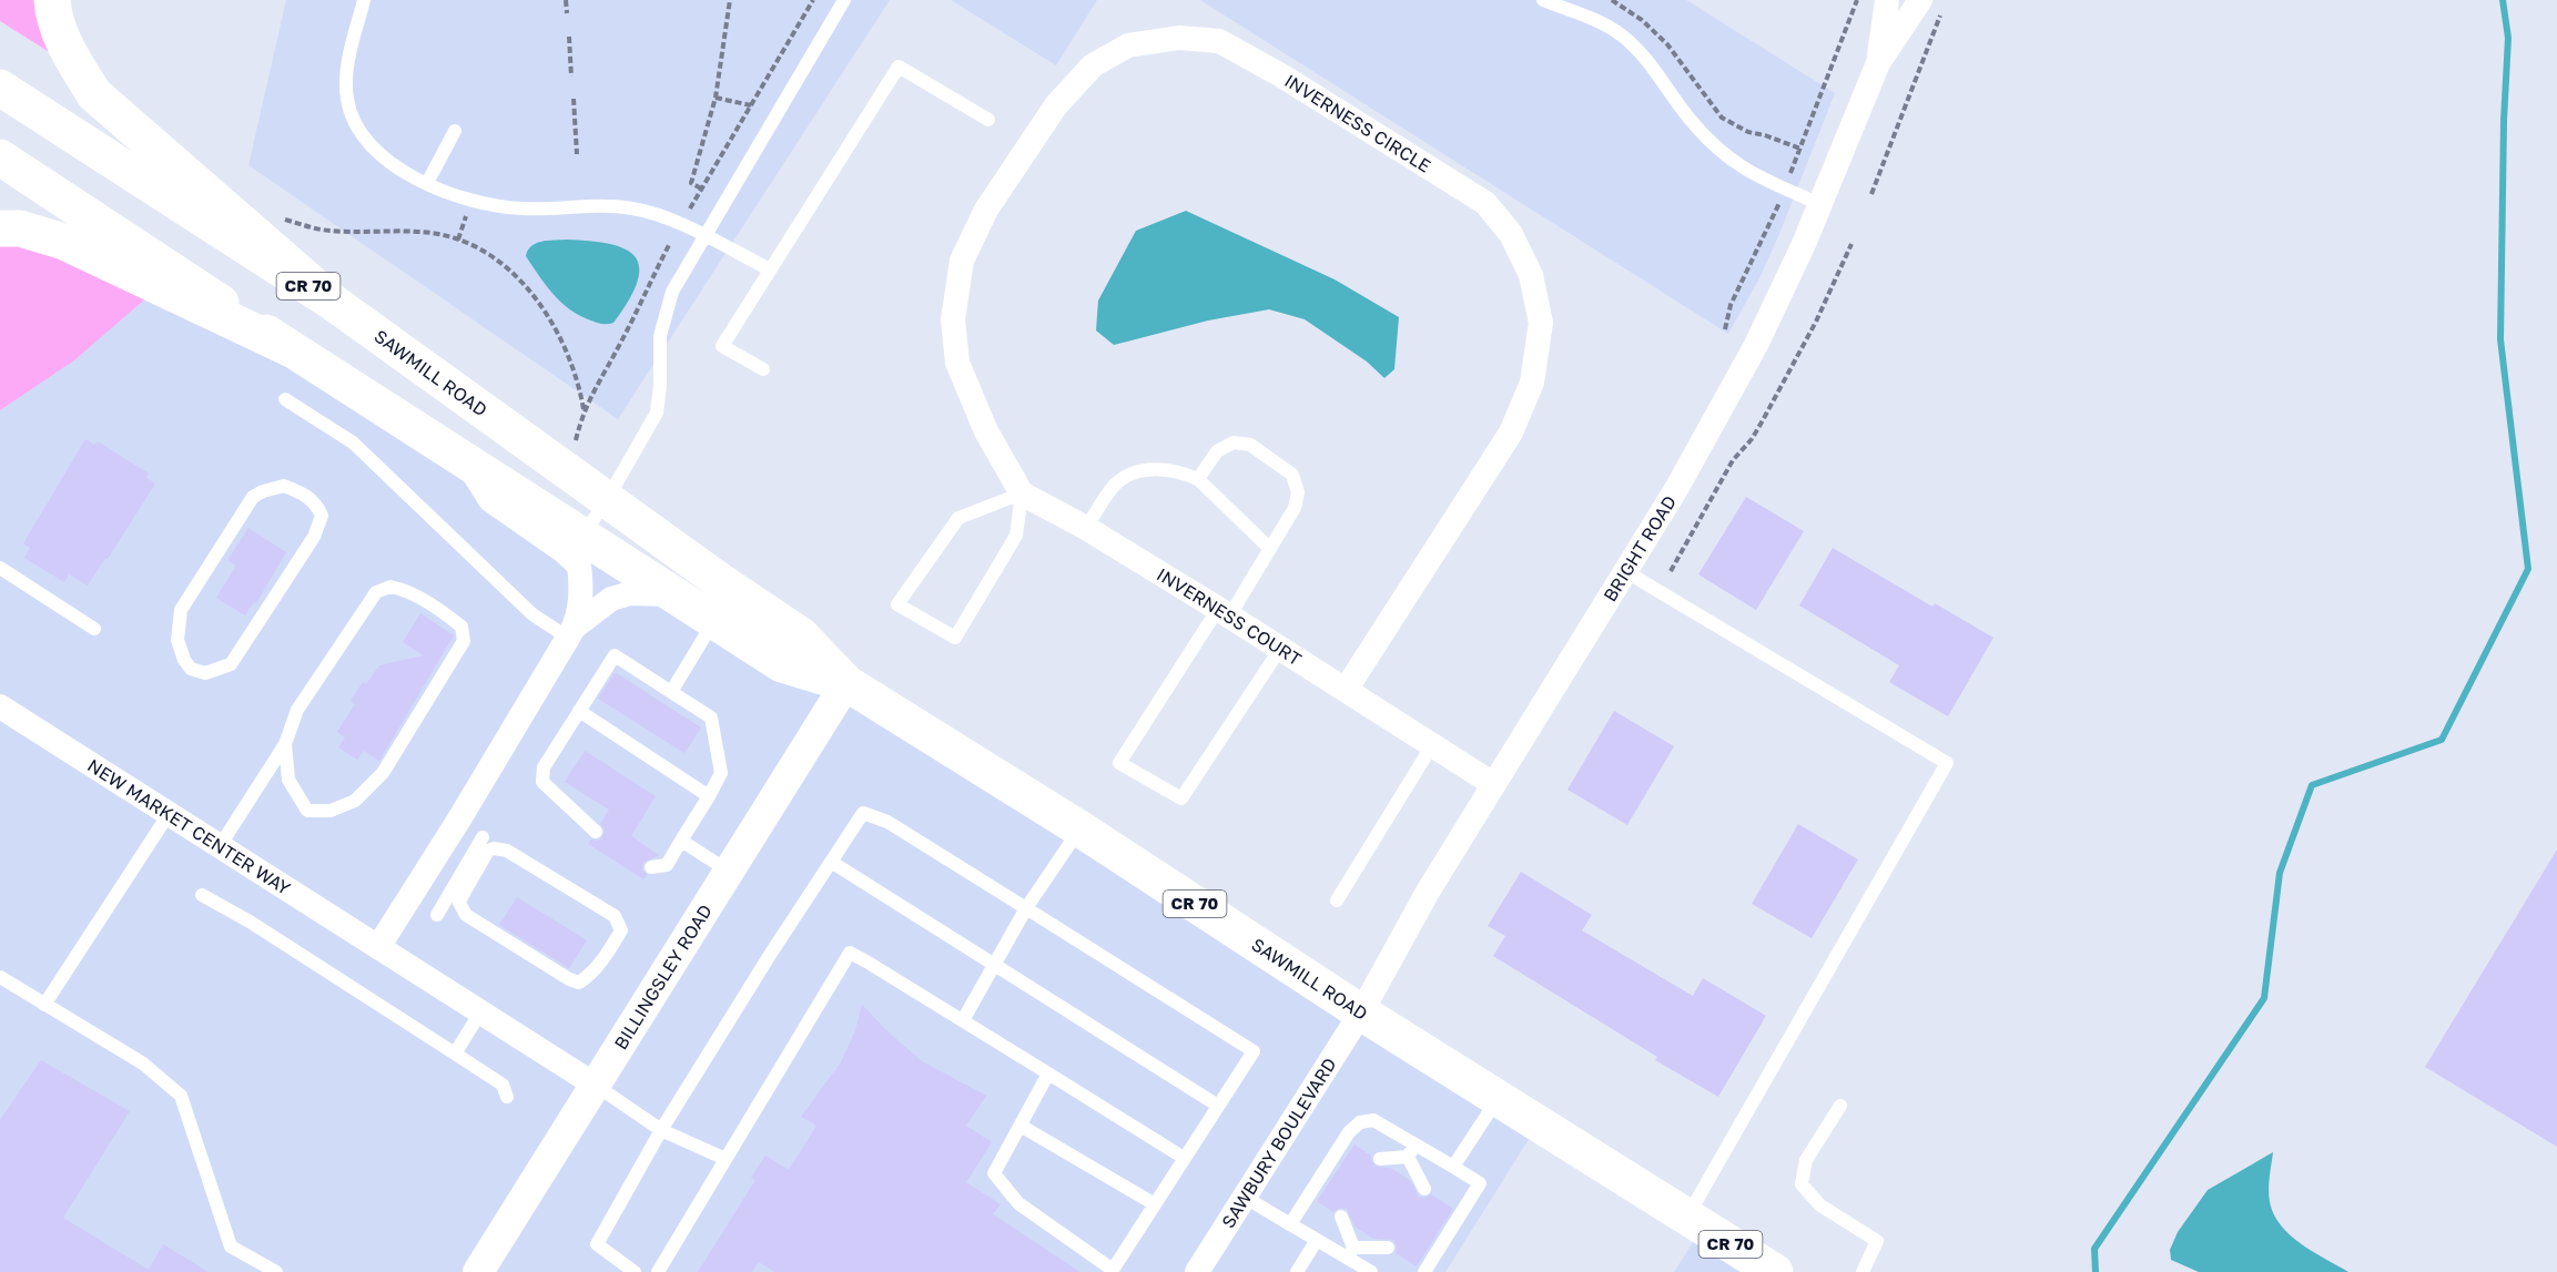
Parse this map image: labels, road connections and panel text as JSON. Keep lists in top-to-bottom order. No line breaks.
{"streets":{"main road":["CR 70","SAWMILL ROAD"],"street":["INVERNESS CIRCLE","BRIGHT ROAD","INVERNESS COURT","NEW MARKET CENTER WAY","BILLINGSLEY ROAD","SAWBURY BOULEVARD"]},"crossings":[["INVERNESS CIRCLE","INVERNESS COURT"],["SAWMILL ROAD","BRIGHT ROAD"],["SAWMILL ROAD","BILLINGSLEY ROAD"],["SAWMILL ROAD","SAWBURY BOULEVARD"],["BRIGHT ROAD","INVERNESS COURT"],["BRIGHT ROAD","SAWBURY BOULEVARD"],["NEW MARKET CENTER WAY","BILLINGSLEY ROAD"]]}
